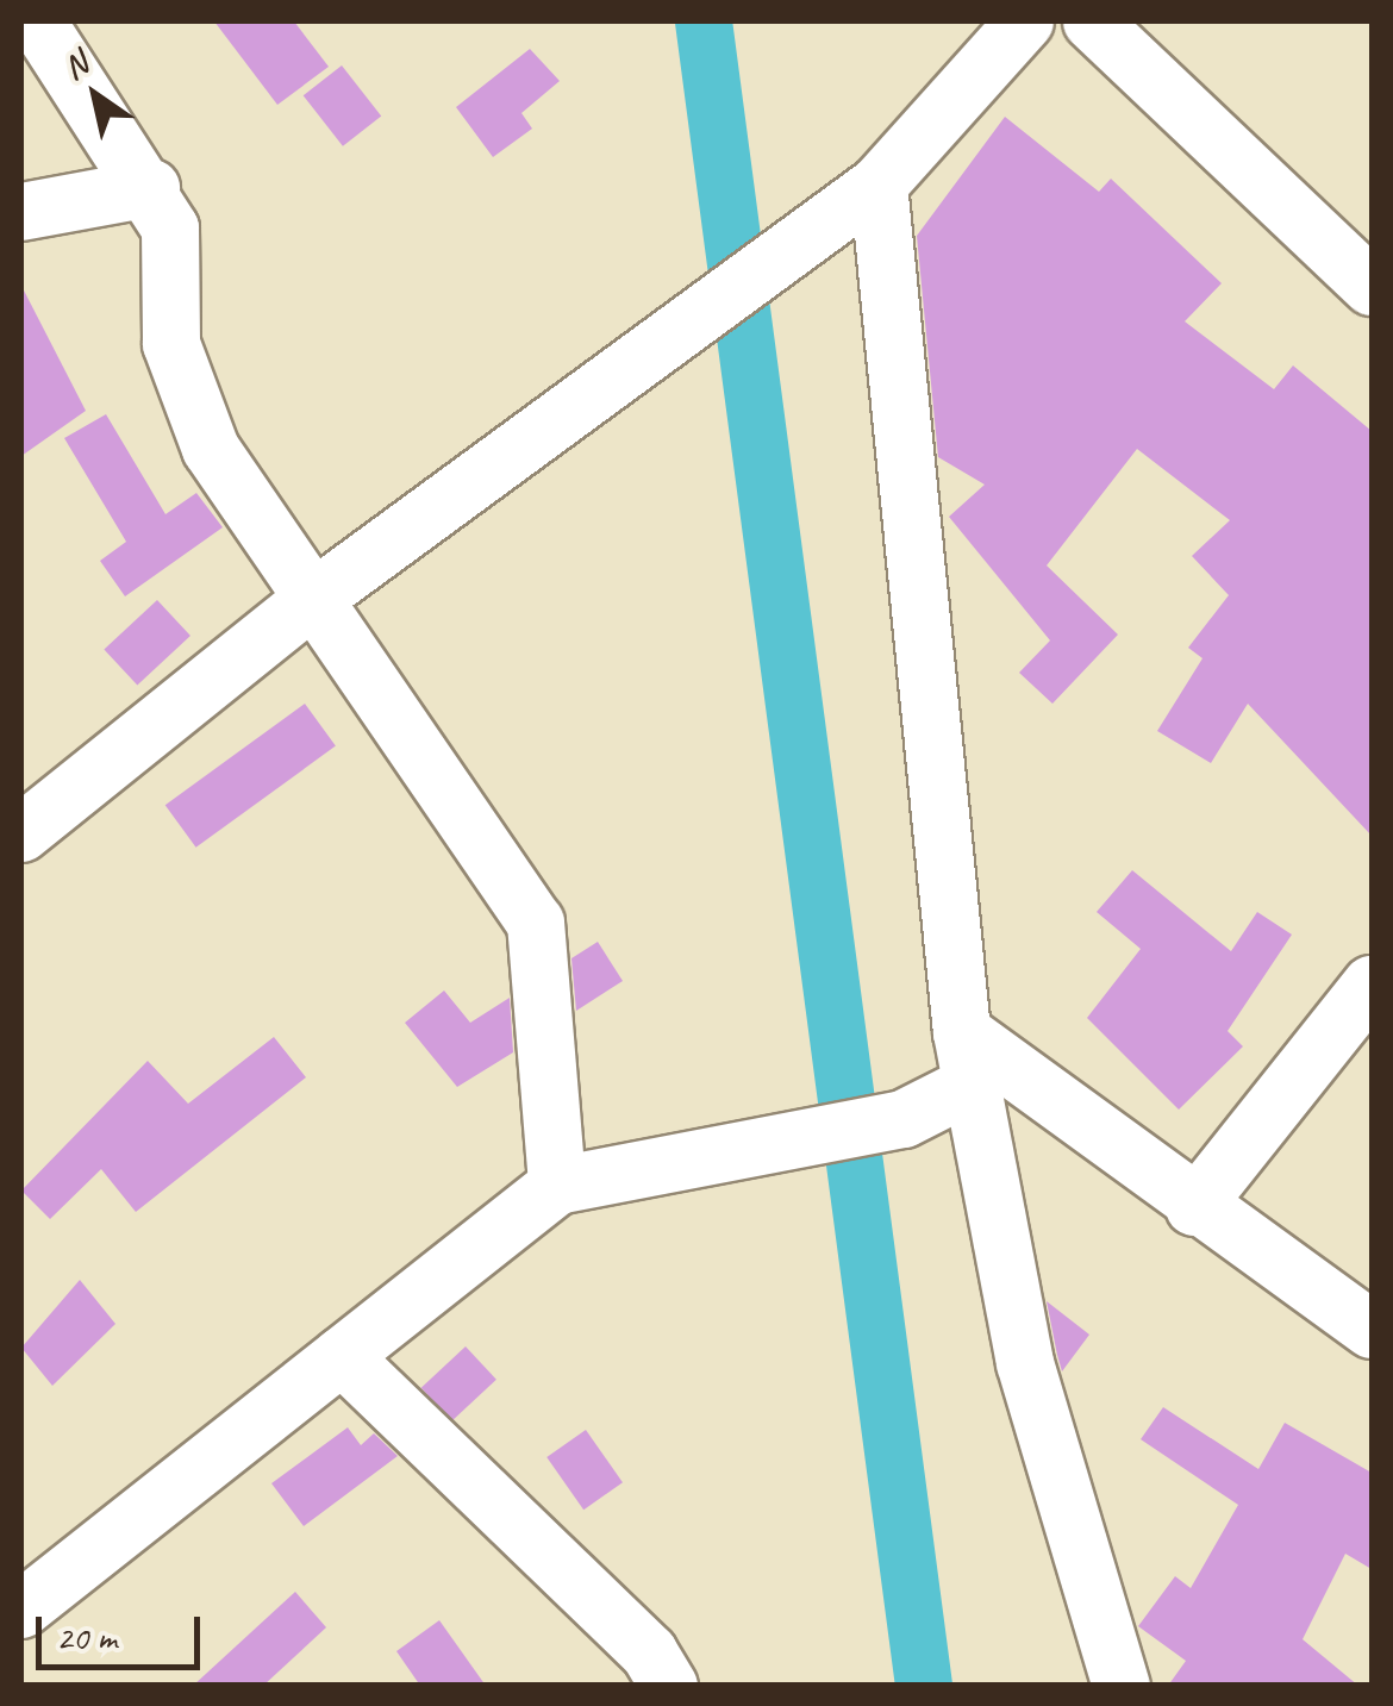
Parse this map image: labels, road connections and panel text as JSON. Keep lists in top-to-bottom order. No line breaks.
{"scale_bar":"20 m","north":"top left"}
